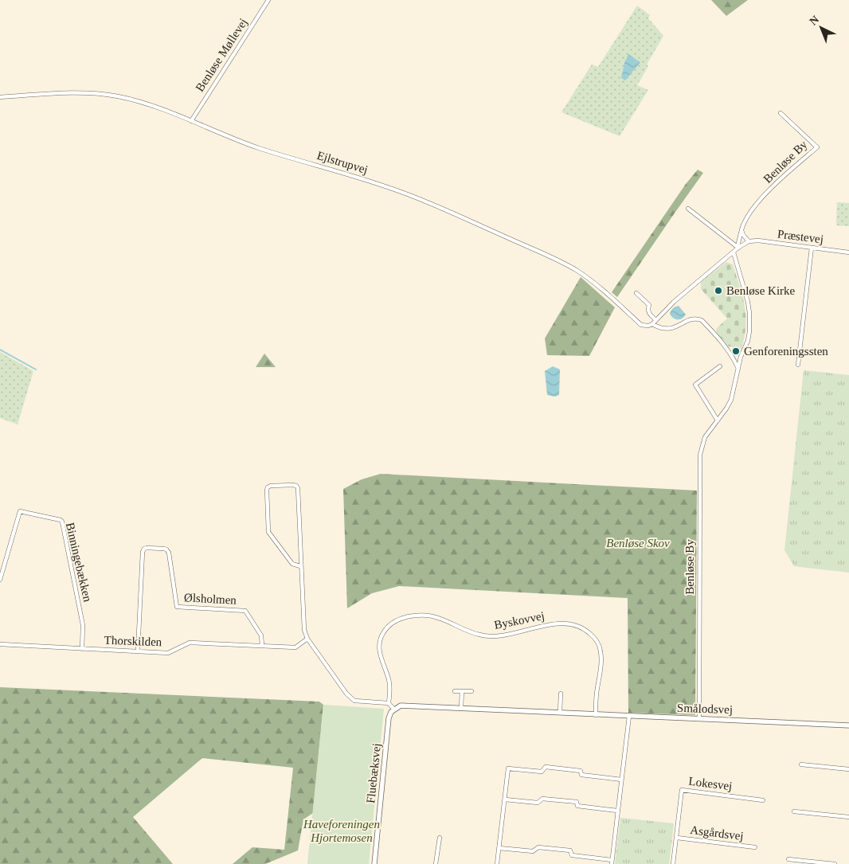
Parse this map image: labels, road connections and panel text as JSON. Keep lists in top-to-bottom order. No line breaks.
{"streets":{"street":["Benløse Møllevej","Benløse By","Ejlstrupvej","Præstevej","Binningebækken","Ølsholmen","Byskovvej","Thorskilden","Smålodsvej","Fluebæksvej","Lokesvej","Asgårdsvej"]},"crossings":[["Benløse Møllevej","Ejlstrupvej"],["Benløse By","Smålodsvej"],["Binningebækken","Thorskilden"],["Ølsholmen","Thorskilden"],["Byskovvej","Smålodsvej"],["Smålodsvej","Fluebæksvej"],["Lokesvej","Asgårdsvej"]],"parks":["Benløse Skov","Haveforeningen Hjortemosen"],"places":["Benløse Kirke","Genforeningssten"],"north":"top left"}
